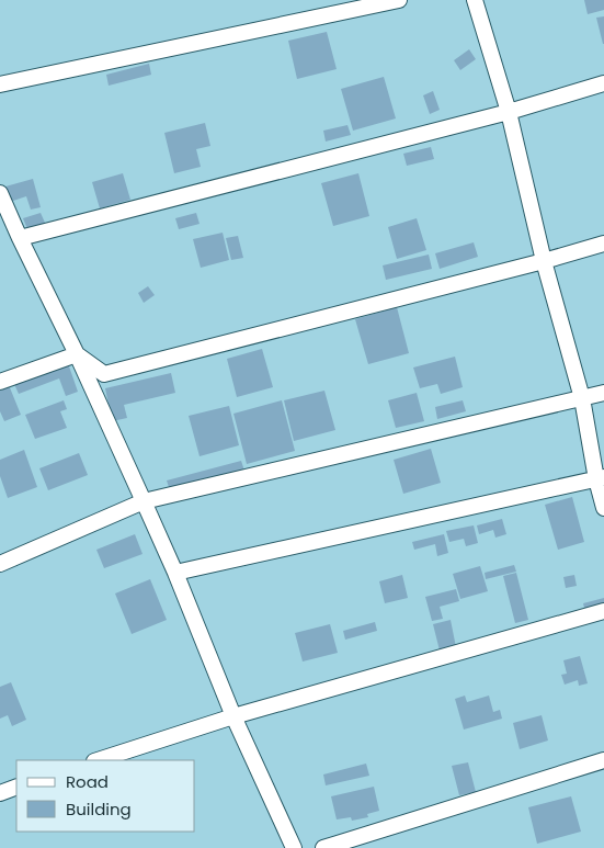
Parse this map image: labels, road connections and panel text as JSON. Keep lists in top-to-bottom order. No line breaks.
{"legend":["Road","Building"]}
